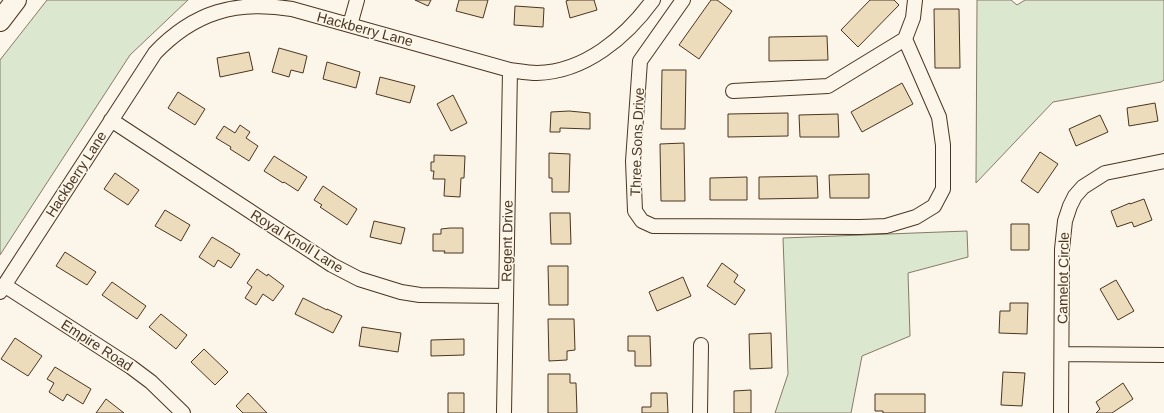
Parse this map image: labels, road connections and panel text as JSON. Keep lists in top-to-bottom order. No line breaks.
{"streets":{"street":["Hackberry Lane","Three Sons Drive","Royal Knoll Lane","Regent Drive","Camelot Circle","Empire Road"]},"crossings":[["Hackberry Lane","Royal Knoll Lane"],["Hackberry Lane","Regent Drive"],["Hackberry Lane","Empire Road"],["Royal Knoll Lane","Regent Drive"]]}
